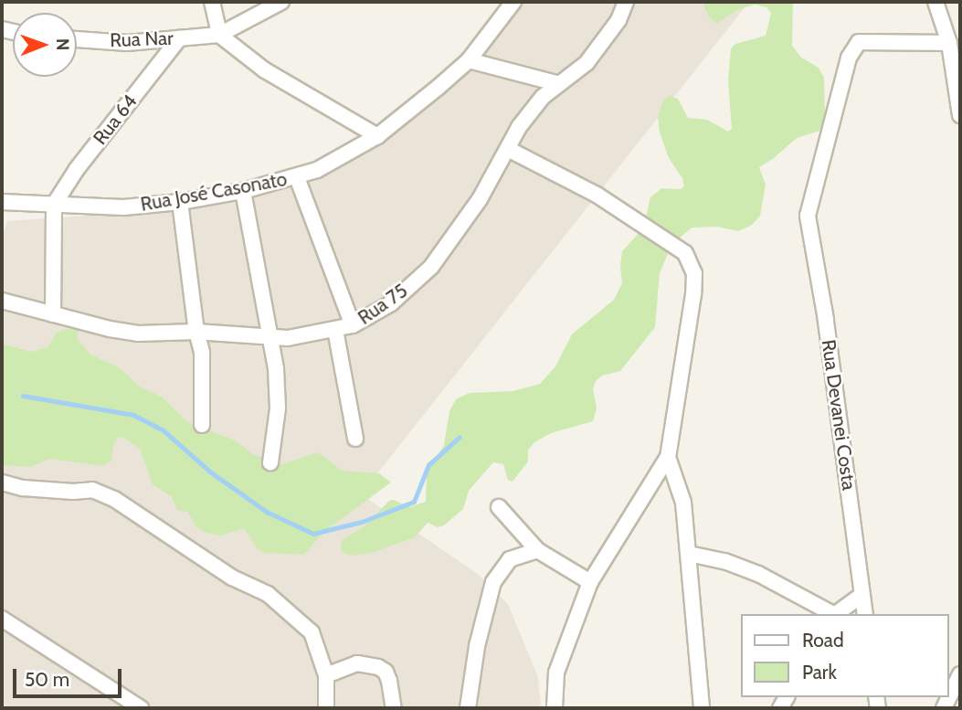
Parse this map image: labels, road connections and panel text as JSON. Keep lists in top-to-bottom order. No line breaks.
{"streets":{"street":["Rua Nar","Rua 64","Rua José Casonato","Rua 75","Rua Devanei Costa"]},"crossings":[["Rua Nar","Rua 64"],["Rua 64","Rua José Casonato"]],"legend":["Road","Park"],"scale_bar":"50 m","north":"right"}
